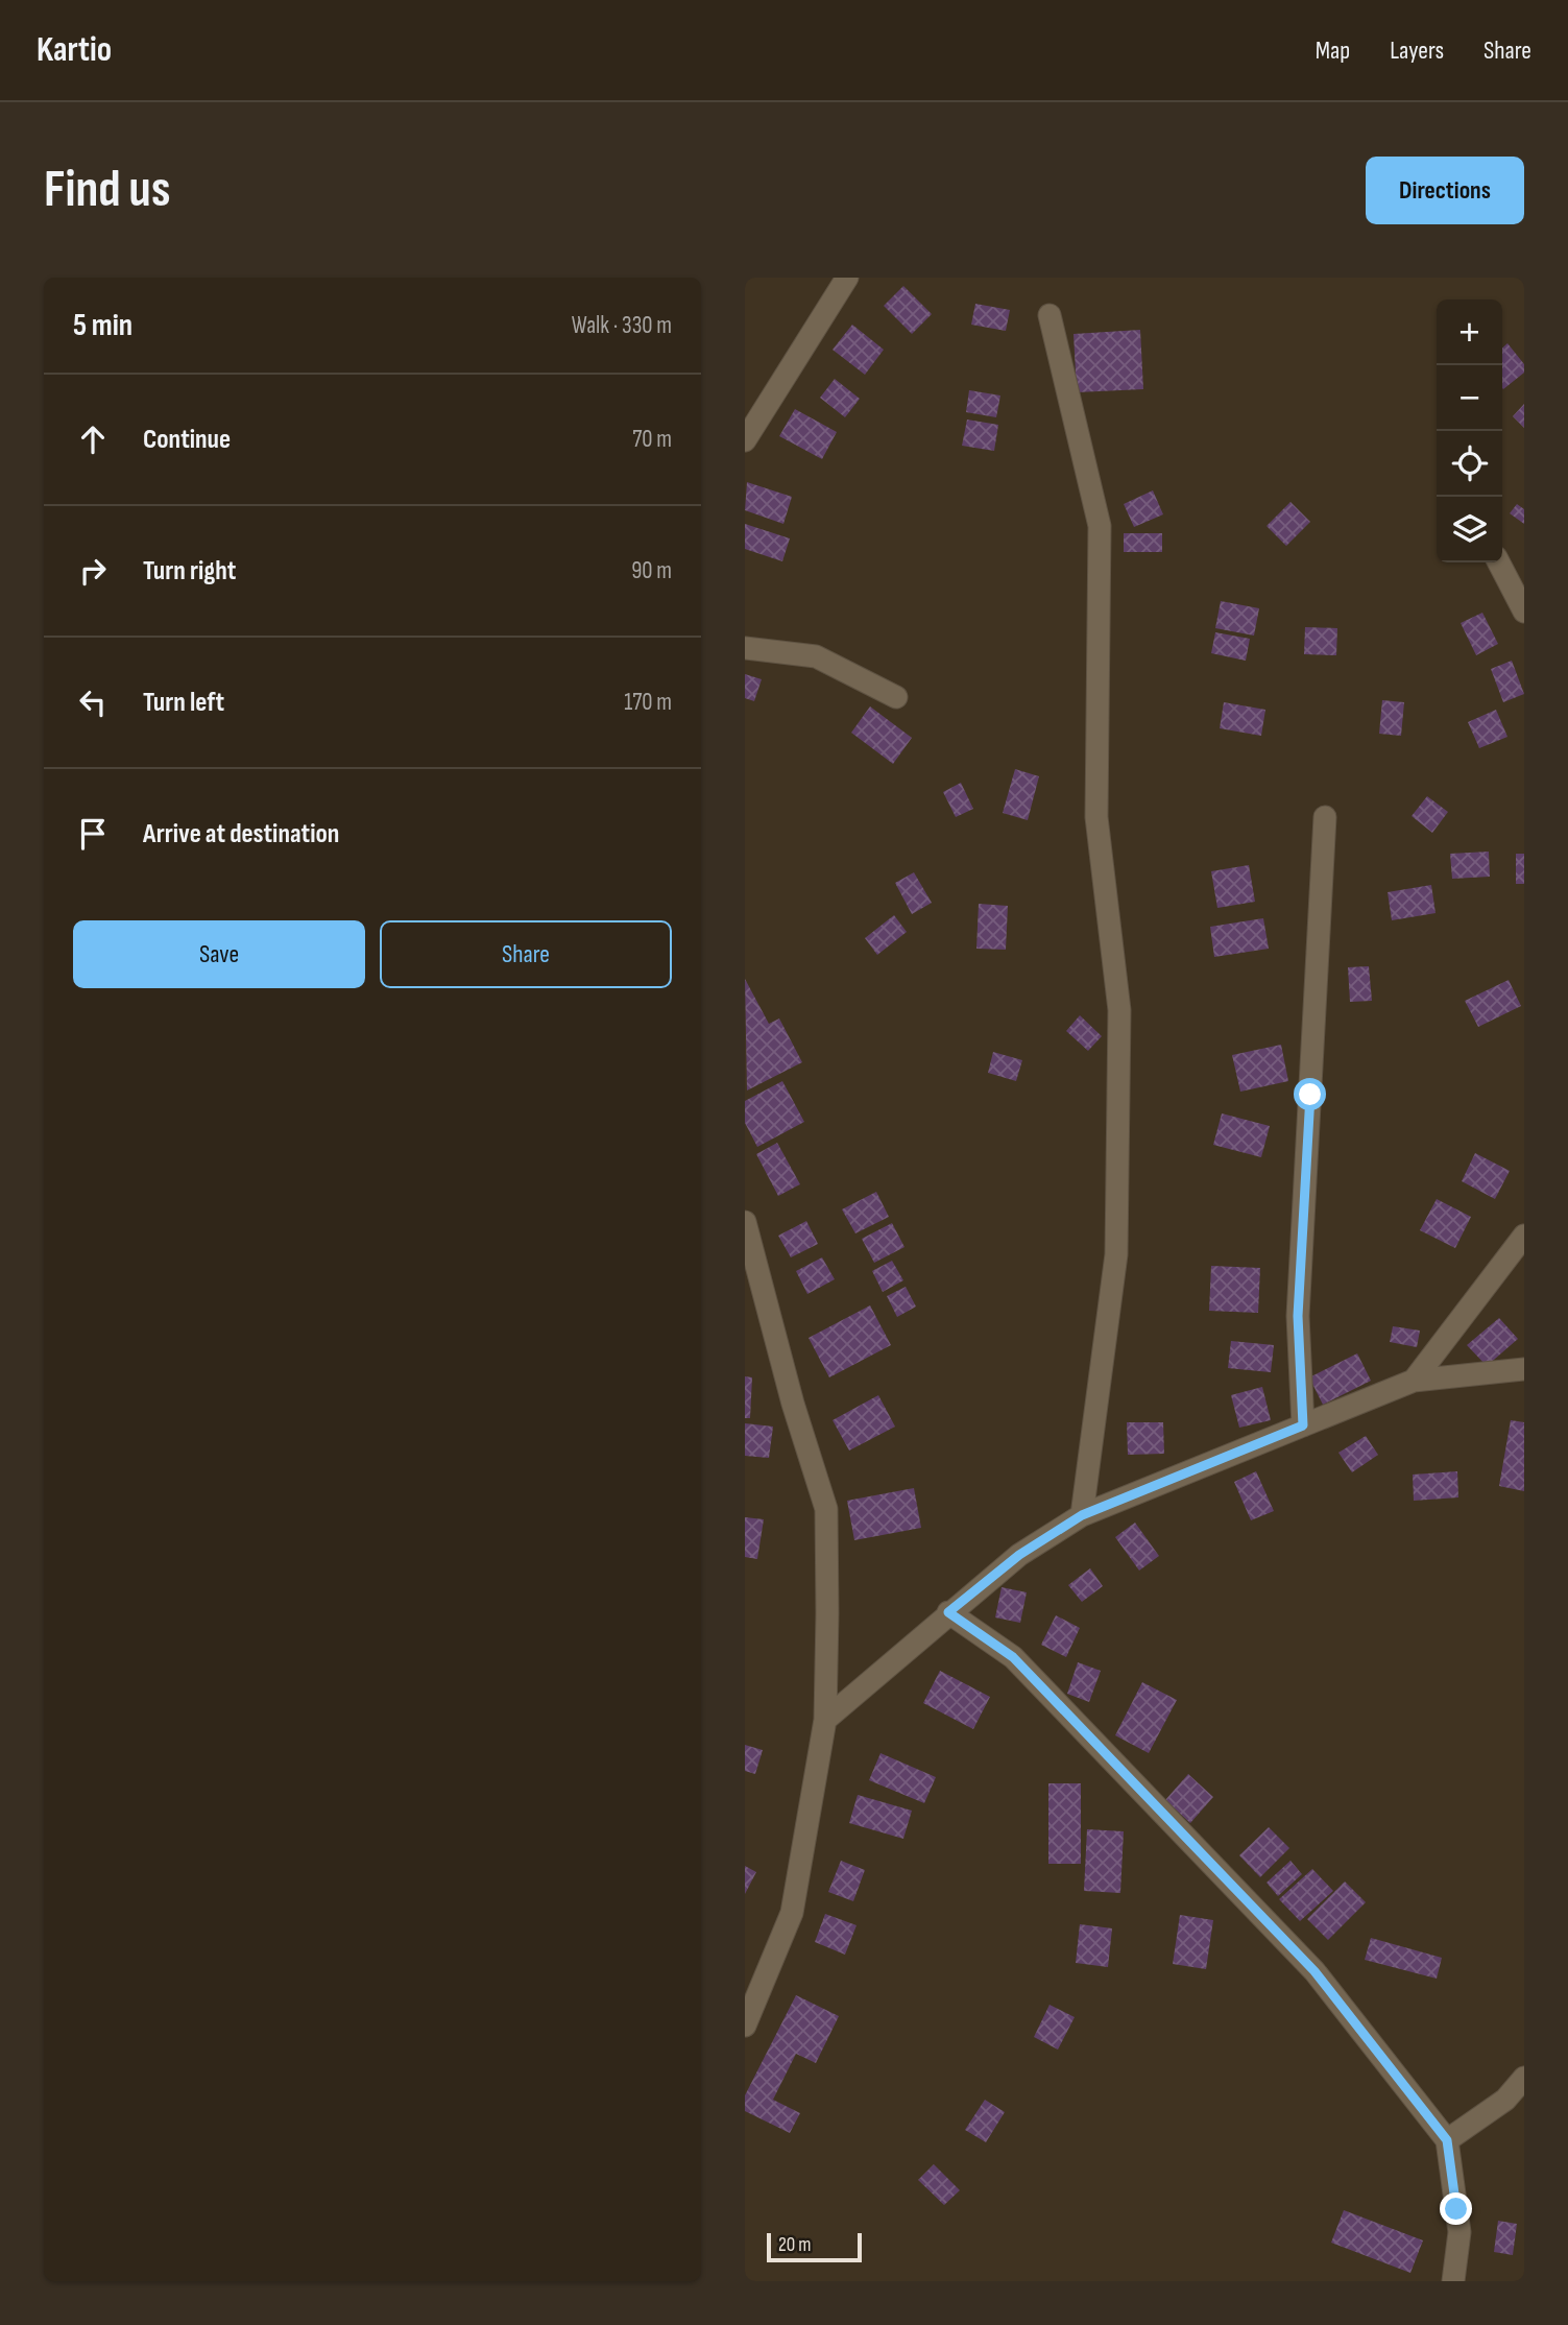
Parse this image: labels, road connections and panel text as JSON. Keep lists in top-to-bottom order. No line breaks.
{"scale_bar":"20 m","page":{"header":"Kartio","nav":["Map","Layers","Share"],"buttons":["Directions",["Save","Share"]],"title":"Find us","heading":["5 min","Walk · 330 m"],"map_buttons":["+","−"],"list":[["Continue","70 m"],["Turn right","90 m"],["Turn left","170 m"],"Arrive at destination"],"scale":"20 m"}}
